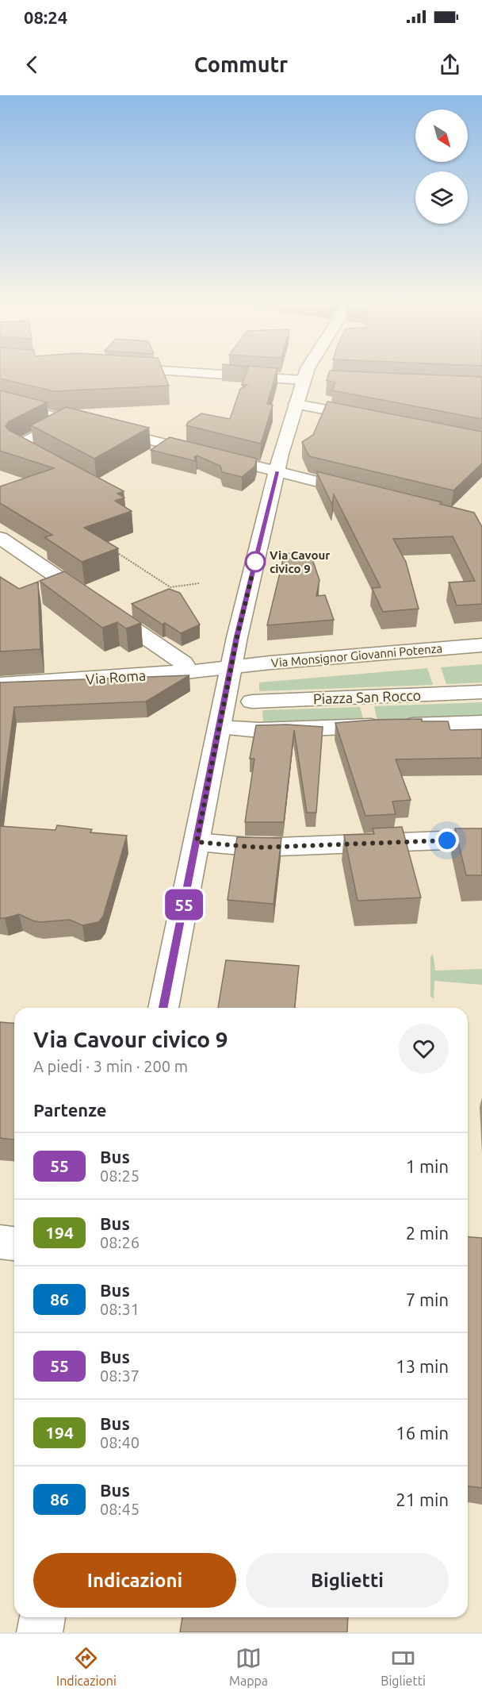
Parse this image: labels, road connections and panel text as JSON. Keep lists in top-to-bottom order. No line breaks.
{"streets":{"street":["Via Monsignor Giovanni Potenza","Via Roma","Piazza San Rocco"]},"crossings":[["Via Monsignor Giovanni Potenza","Via Roma"]],"places":["Via Cavour civico 9"],"lines":["bus line 55"],"north":"bottom right","page":{"status":"08:24","header":"Commutr","on_map":"55","heading":[["Via Cavour civico 9","A piedi · 3 min · 200 m"],"Partenze"],"list":[{"mark":"55","name":"Bus","note":"08:25","value":"1 min"},{"mark":"194","name":"Bus","note":"08:26","value":"2 min"},{"mark":"86","name":"Bus","note":"08:31","value":"7 min"},{"mark":"55","name":"Bus","note":"08:37","value":"13 min"},{"mark":"194","name":"Bus","note":"08:40","value":"16 min"},{"mark":"86","name":"Bus","note":"08:45","value":"21 min"}],"buttons":["Indicazioni","Biglietti"],"tabs":["Indicazioni","Mappa","Biglietti"]}}
